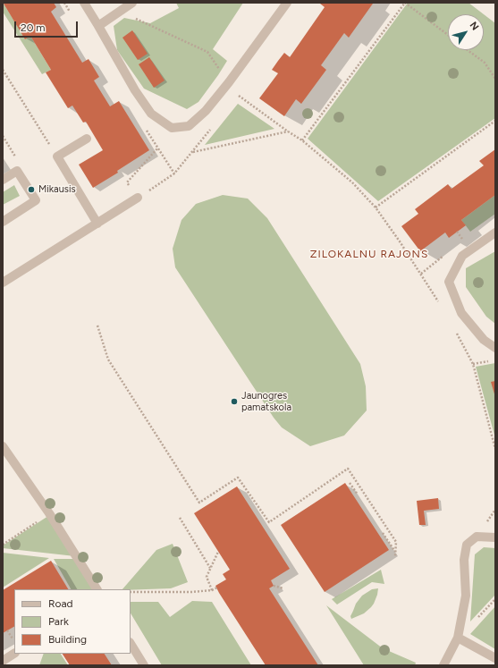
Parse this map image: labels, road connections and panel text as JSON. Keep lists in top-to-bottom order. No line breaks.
{"districts":["ZILOKALNU RAJONS"],"places":["Mikausis","Jaunogres pamatskola"],"legend":["Road","Park","Building"],"scale_bar":"20 m","north":"top right"}
